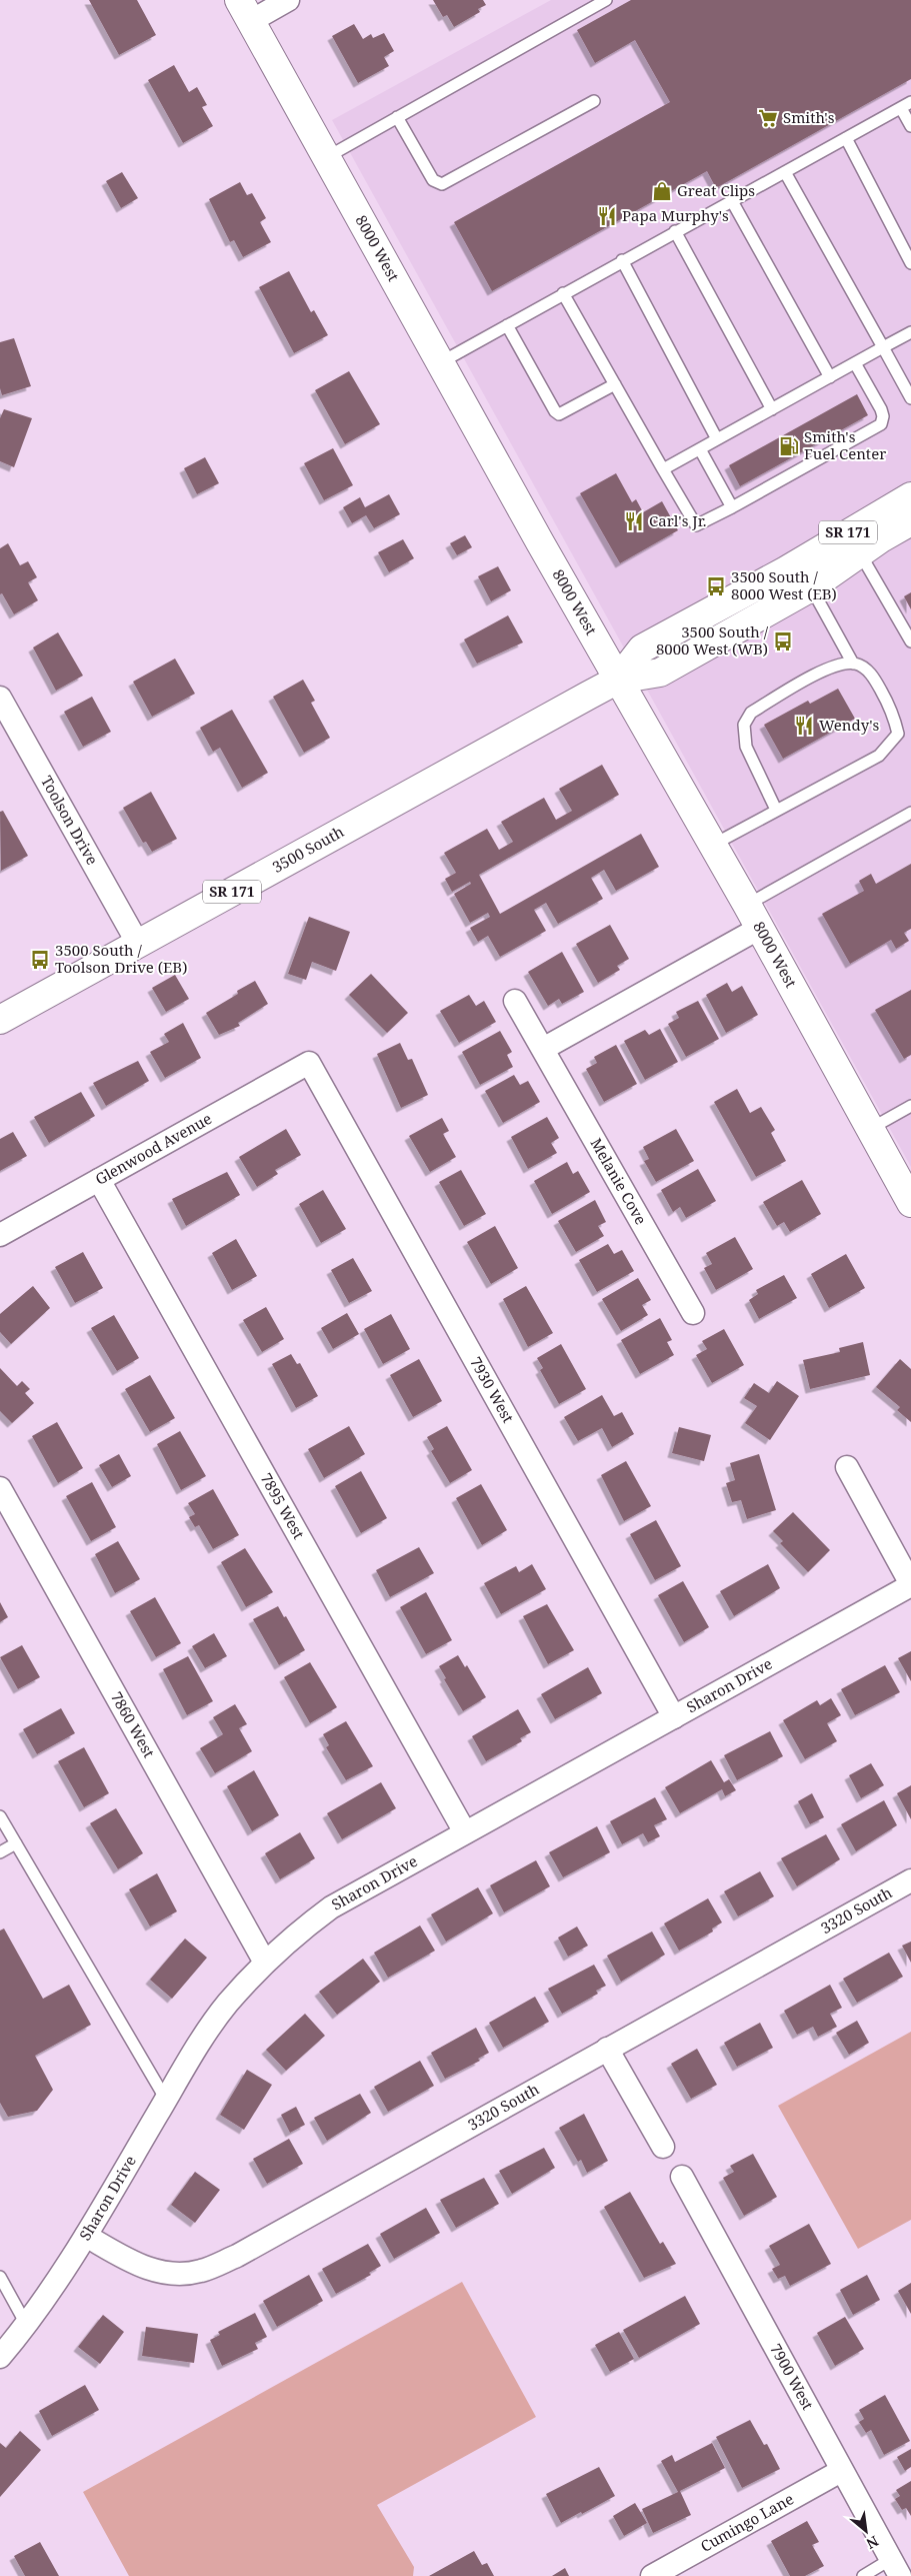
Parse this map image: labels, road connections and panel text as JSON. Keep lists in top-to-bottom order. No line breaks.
{"streets":{"main road":["8000 West","SR 171","3500 South"],"street":["Toolson Drive","Glenwood Avenue","Melanie Cove","7930 West","7895 West","Sharon Drive","7860 West","3320 South","7900 West","Cumingo Lane"]},"crossings":[["8000 West","3500 South"],["Toolson Drive","3500 South"],["Glenwood Avenue","7930 West"],["Glenwood Avenue","7895 West"],["7930 West","Sharon Drive"],["7895 West","Sharon Drive"],["Sharon Drive","7860 West"],["Sharon Drive","3320 South"],["7900 West","Cumingo Lane"]],"places":{"supermarket":["Smith's"],"shop":["Great Clips"],"restaurant":["Papa Murphy's","Carl's Jr.","Wendy's"],"fuel station":["Smith's Fuel Center"],"bus stop":["3500 South / 8000 West (EB)","3500 South / 8000 West (WB)","3500 South / Toolson Drive (EB)"]},"north":"bottom right"}
